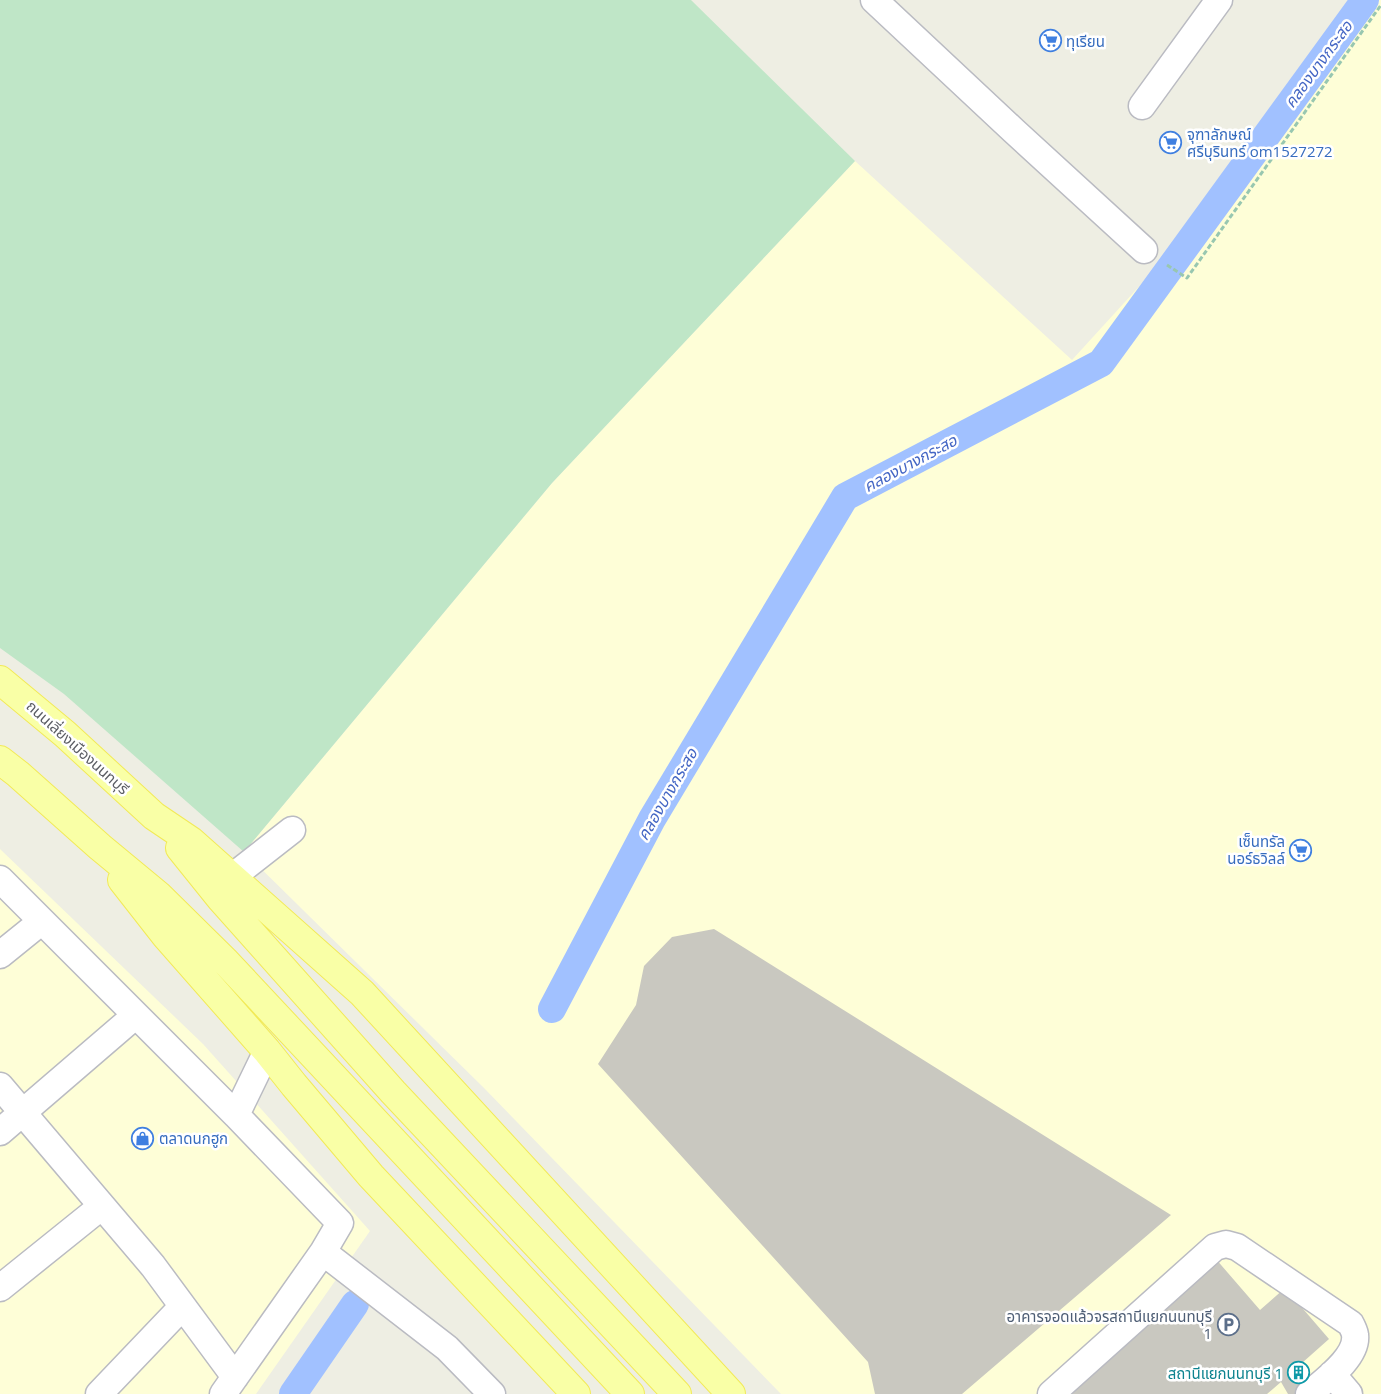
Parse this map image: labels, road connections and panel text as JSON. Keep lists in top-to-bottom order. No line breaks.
{"streets":{"main road":["ถนนเลี่ยงเมืองนนทบุรี"]},"water":["คลองบางกระสอ"],"places":{"supermarket":["ทุเรียน","จุฑาลักษณ์ ศรีบุรินทร์ om1527272","เซ็นทรัล นอร์ธวิลล์"],"shop":["ตลาดนกฮูก"],"parking":["อาคารจอดแล้วจรสถานีแยกนนทบุรี 1"],"building":["สถานีแยกนนทบุรี 1"]}}
